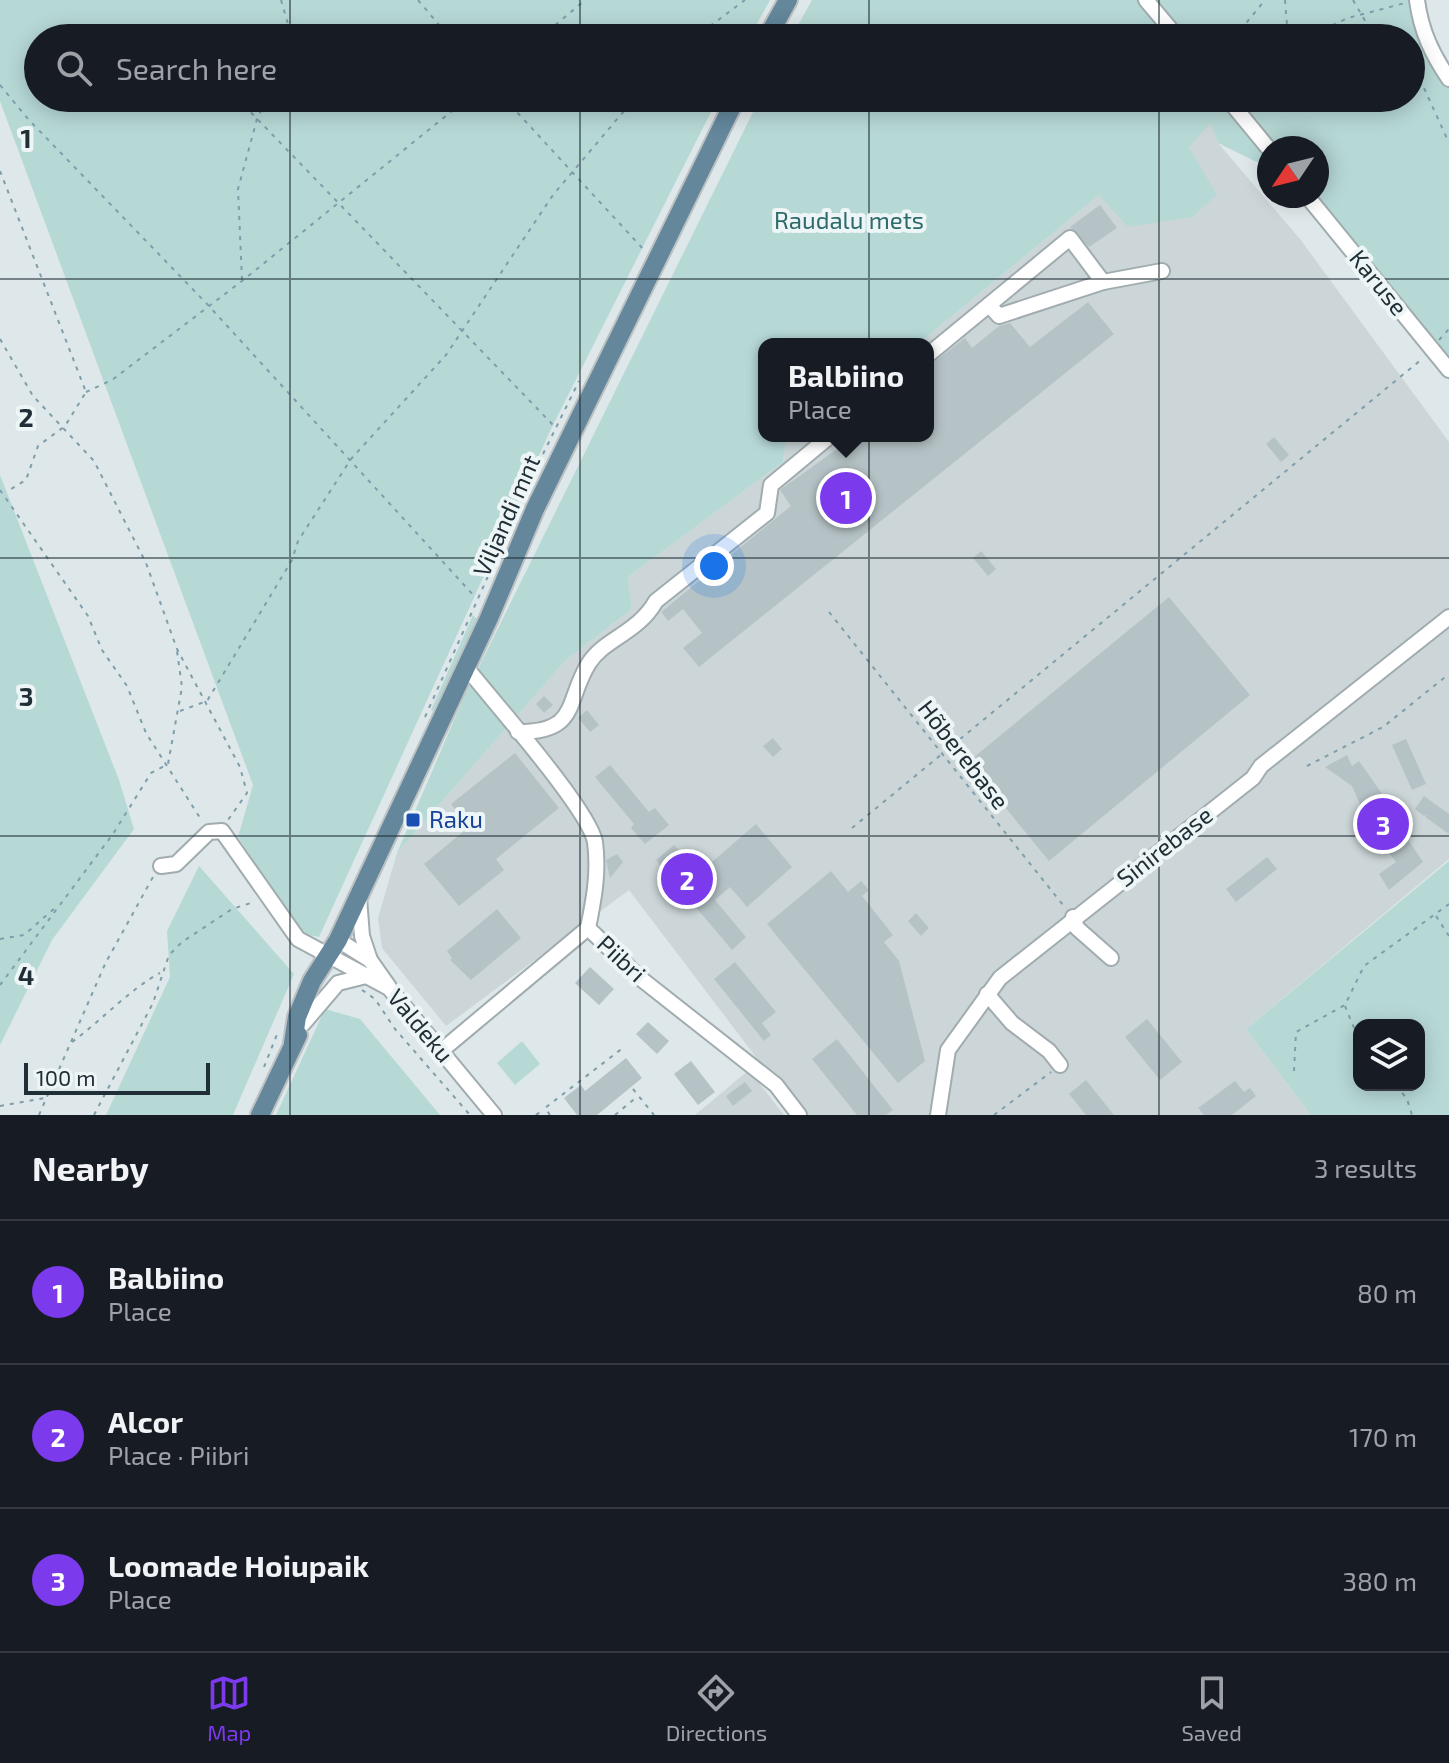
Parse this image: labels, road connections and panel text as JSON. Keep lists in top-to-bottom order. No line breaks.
{"streets":{"main road":["Viljandi mnt"],"street":["Karuse","Sinirebase","Piibri","Valdeku"],"path":["Hõberebase"]},"crossings":[["Viljandi mnt","Valdeku"],["Hõberebase","Sinirebase"],["Piibri","Valdeku"]],"parks":["Raudalu mets"],"places":{"transit":["Raku"]},"scale_bar":"100 m","north":"bottom left","page":{"search":"Search here","popup":["Balbiino","Place"],"pins":["1","3","2"],"scale":"100 m","heading":["Nearby","3 results"],"list":[{"mark":"1","name":"Balbiino","note":"Place","value":"80 m"},{"mark":"2","name":"Alcor","note":"Place · Piibri","value":"170 m"},{"mark":"3","name":"Loomade Hoiupaik","note":"Place","value":"380 m"}],"nav":["Map","Directions","Saved"]},"grid":{"rows":["1","2","3","4"]}}
